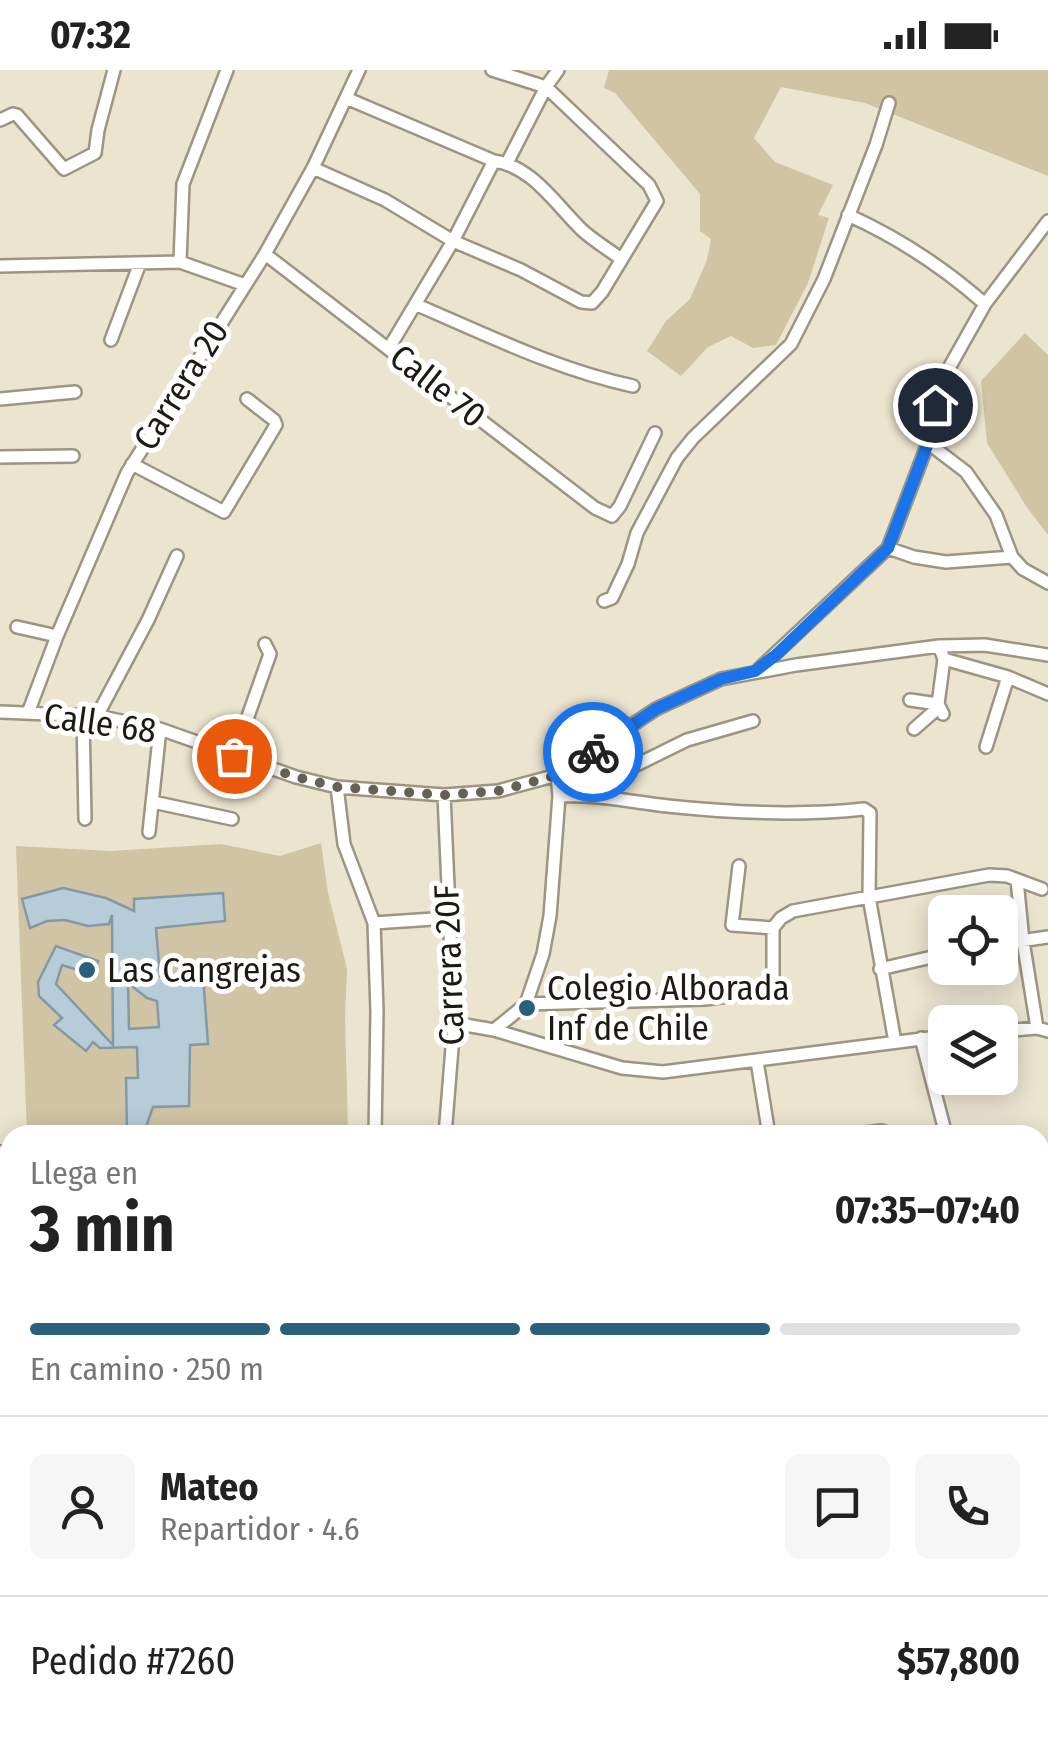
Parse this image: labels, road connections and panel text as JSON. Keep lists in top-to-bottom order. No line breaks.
{"streets":{"street":["Carrera 20","Calle 70","Calle 68","Carrera 20F"]},"crossings":[["Carrera 20","Calle 70"],["Carrera 20","Calle 68"],["Calle 68","Carrera 20F"]],"places":["Las Cangrejas","Colegio Alborada Inf de Chile"],"page":{"status":"07:32","heading":["3 min","Llega en","07:35–07:40"],"panel":["Mateo","Repartidor · 4.6","Pedido #7260","$57,800"],"bar":"En camino · 250 m"}}
